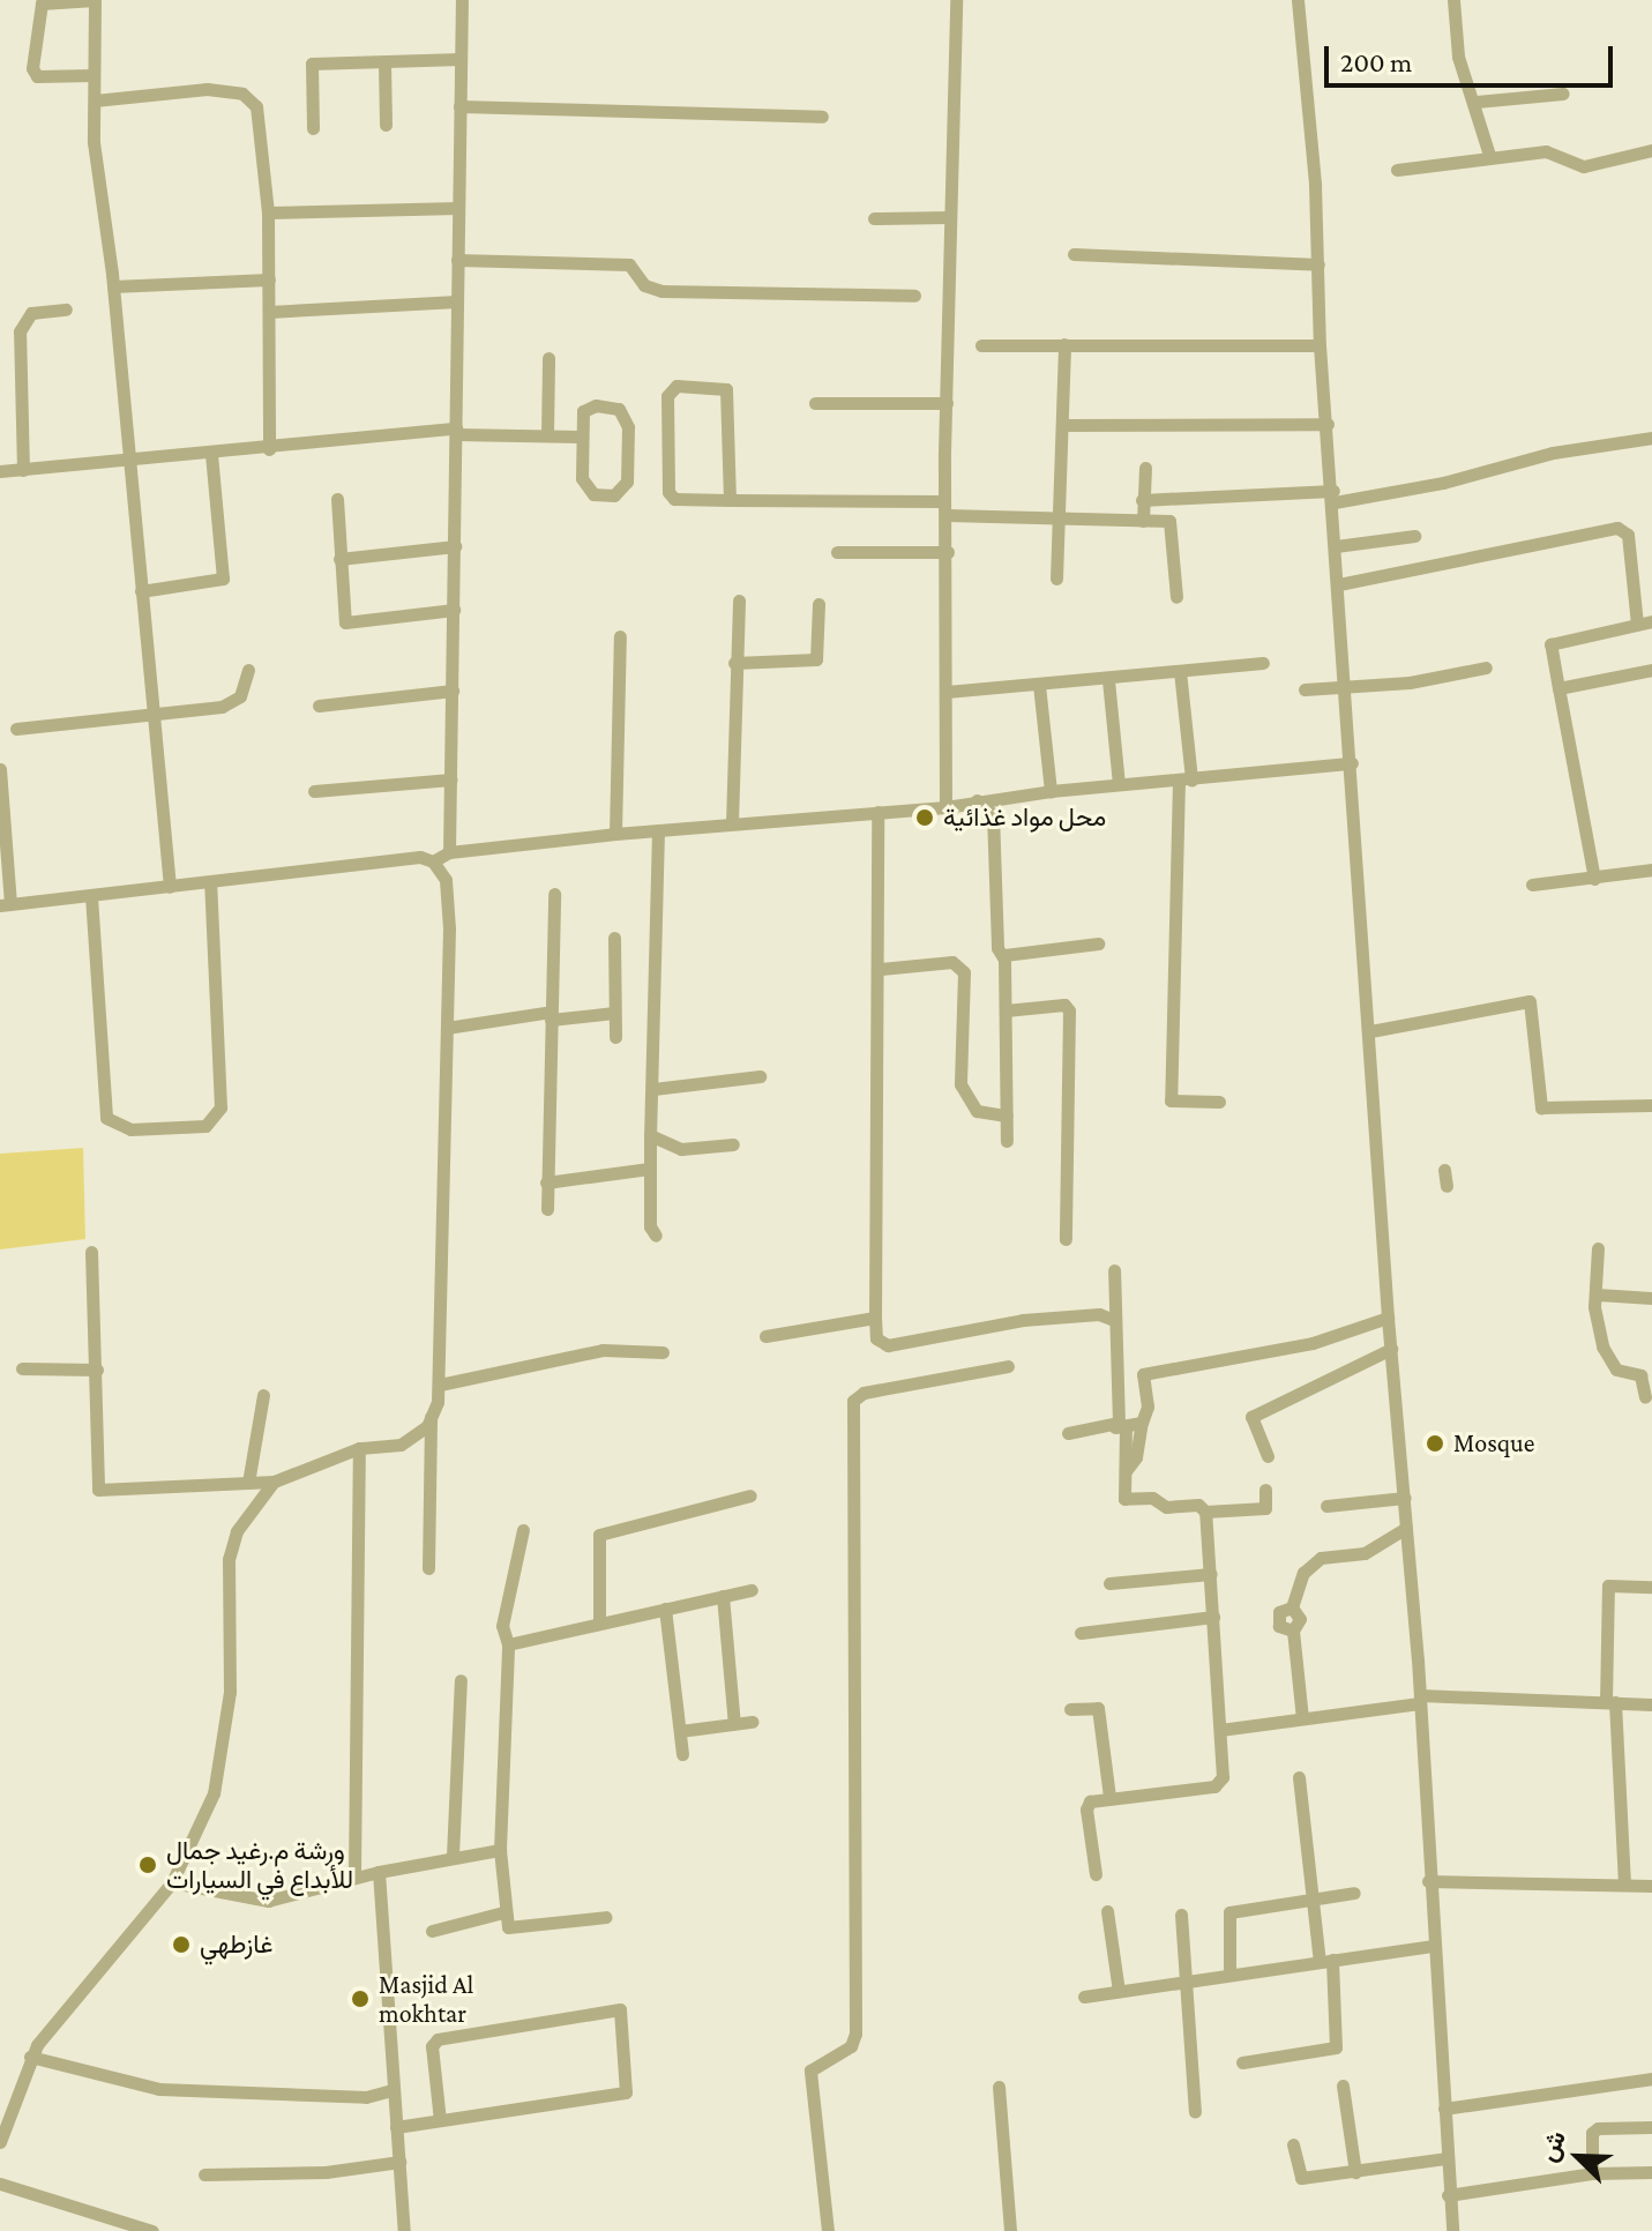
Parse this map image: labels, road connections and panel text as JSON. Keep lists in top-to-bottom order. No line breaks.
{"places":["محل مواد غذائية","Mosque","ورشة م.رغيد جمال للأبداع في السيارات","غازطهي","Masjid Al mokhtar"],"scale_bar":"200 m","north":"top left"}
